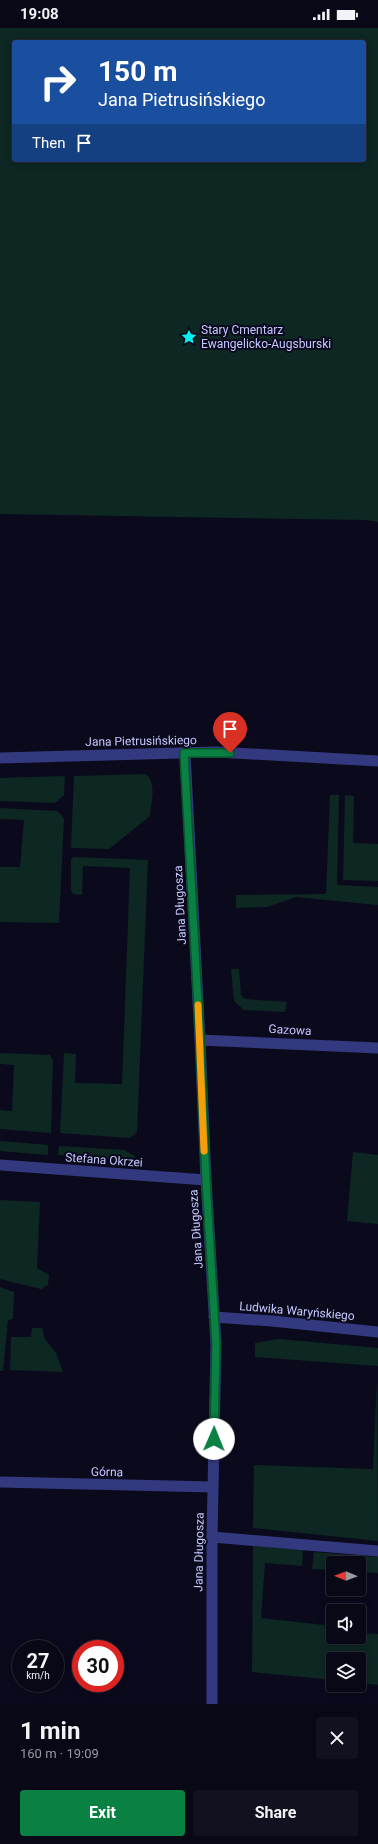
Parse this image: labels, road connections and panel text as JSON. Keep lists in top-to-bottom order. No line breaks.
{"streets":{"street":["Jana Pietrusińskiego","Jana Długosza","Gazowa","Stefana Okrzei","Ludwika Waryńskiego","Górna"]},"crossings":[["Jana Pietrusińskiego","Jana Długosza"],["Jana Długosza","Gazowa"],["Jana Długosza","Stefana Okrzei"],["Jana Długosza","Ludwika Waryńskiego"],["Jana Długosza","Górna"]],"places":{"place":["Stary Cmentarz Ewangelicko-Augsburski"]},"north":"left","page":{"status":"19:08","turn":["150 m","Jana Pietrusińskiego"],"then":"Then","speed":"27 km/h","limit":"30","heading":["1 min","160 m · 19:09"],"buttons":["Exit","Share"]}}
